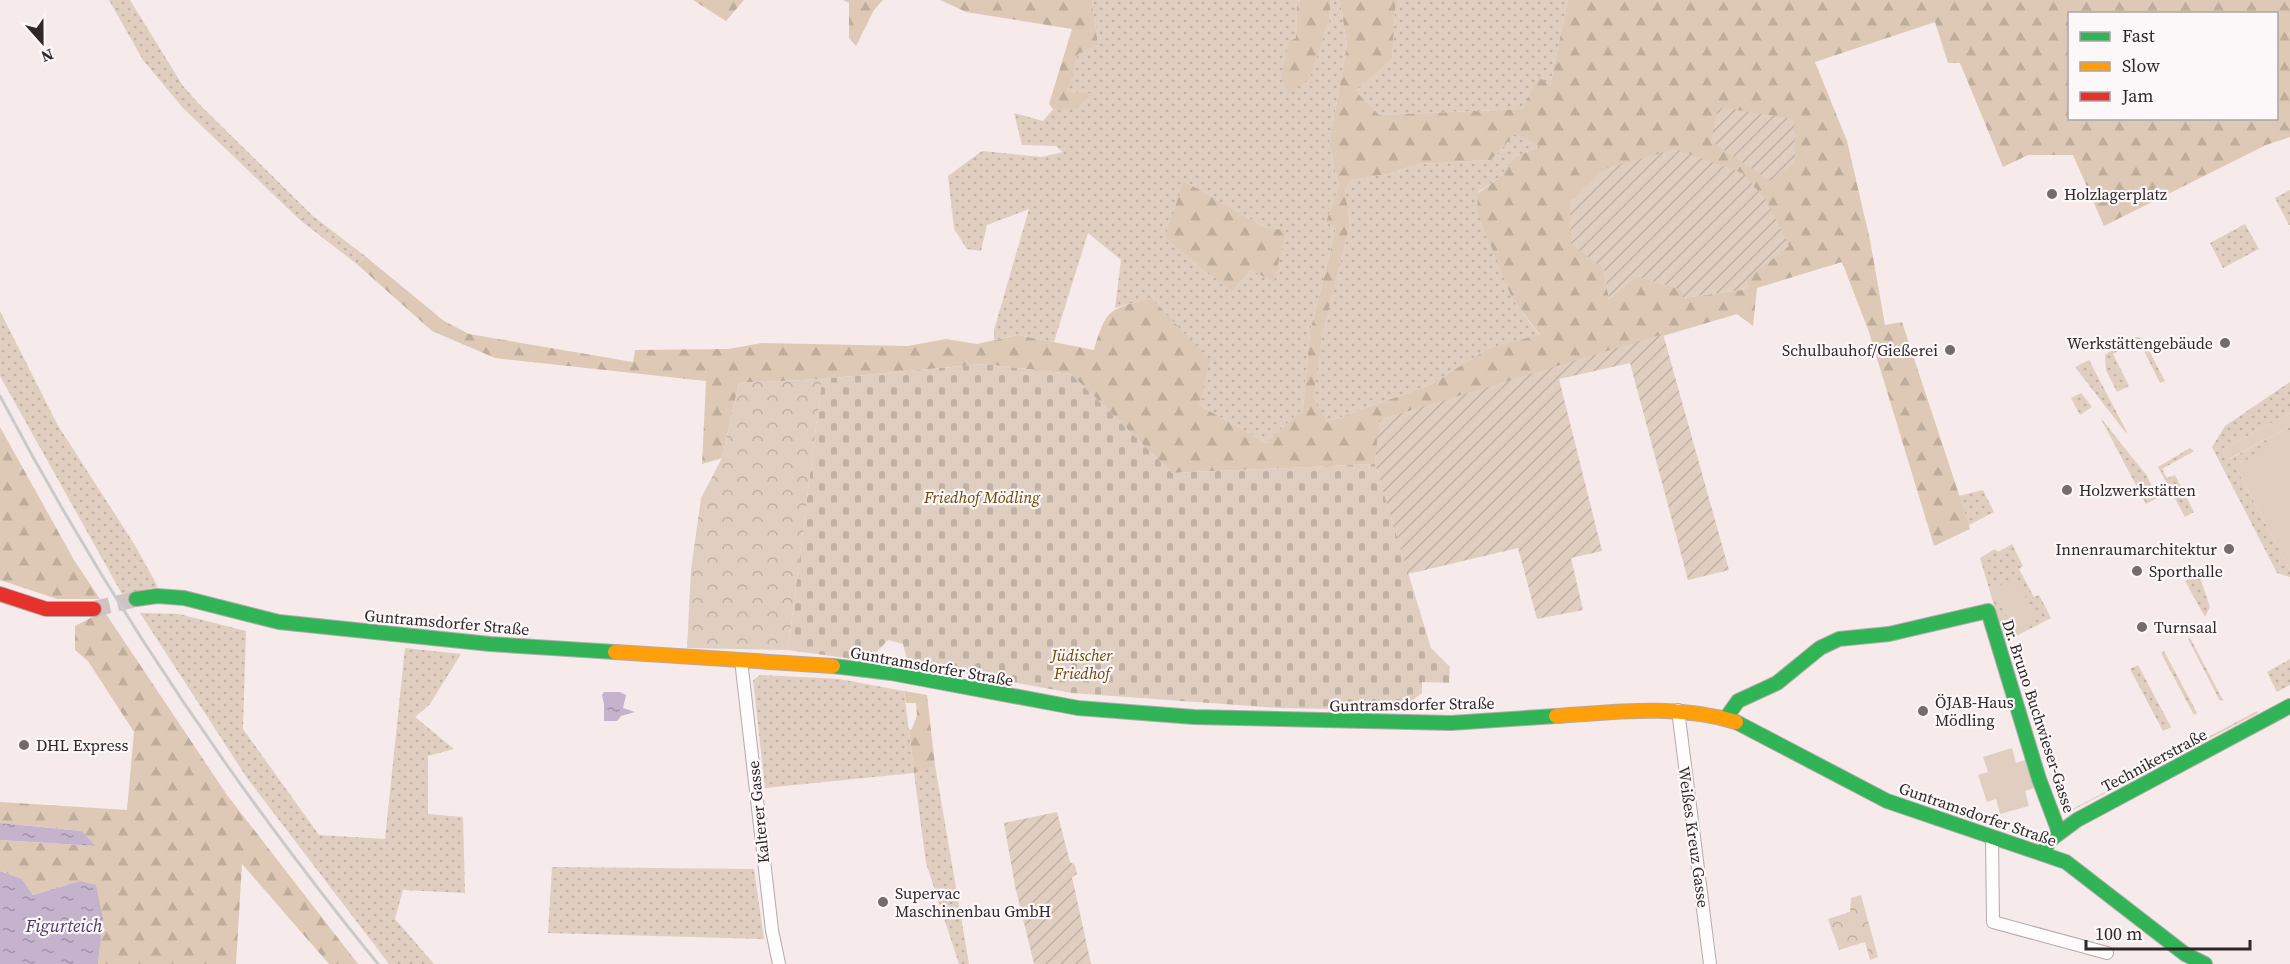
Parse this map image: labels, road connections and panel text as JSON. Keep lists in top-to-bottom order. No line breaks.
{"streets":{"street":["Guntramsdorfer Straße","Dr. Bruno Buchwieser-Gasse","Technikerstraße","Kalterer Gasse","Weißes Kreuz Gasse"]},"crossings":[["Guntramsdorfer Straße","Dr. Bruno Buchwieser-Gasse"],["Guntramsdorfer Straße","Technikerstraße"],["Guntramsdorfer Straße","Kalterer Gasse"],["Guntramsdorfer Straße","Weißes Kreuz Gasse"],["Dr. Bruno Buchwieser-Gasse","Technikerstraße"]],"water":["Figurteich"],"parks":["Friedhof Mödling","Jüdischer Friedhof"],"places":["Holzlagerplatz","Werkstättengebäude","Schulbauhof/Gießerei","Holzwerkstätten","Innenraumarchitektur","Sporthalle","Turnsaal","ÖJAB-Haus Mödling","DHL Express","Supervac Maschinenbau GmbH"],"legend":["Fast","Slow","Jam"],"scale_bar":"100 m","north":"bottom"}
